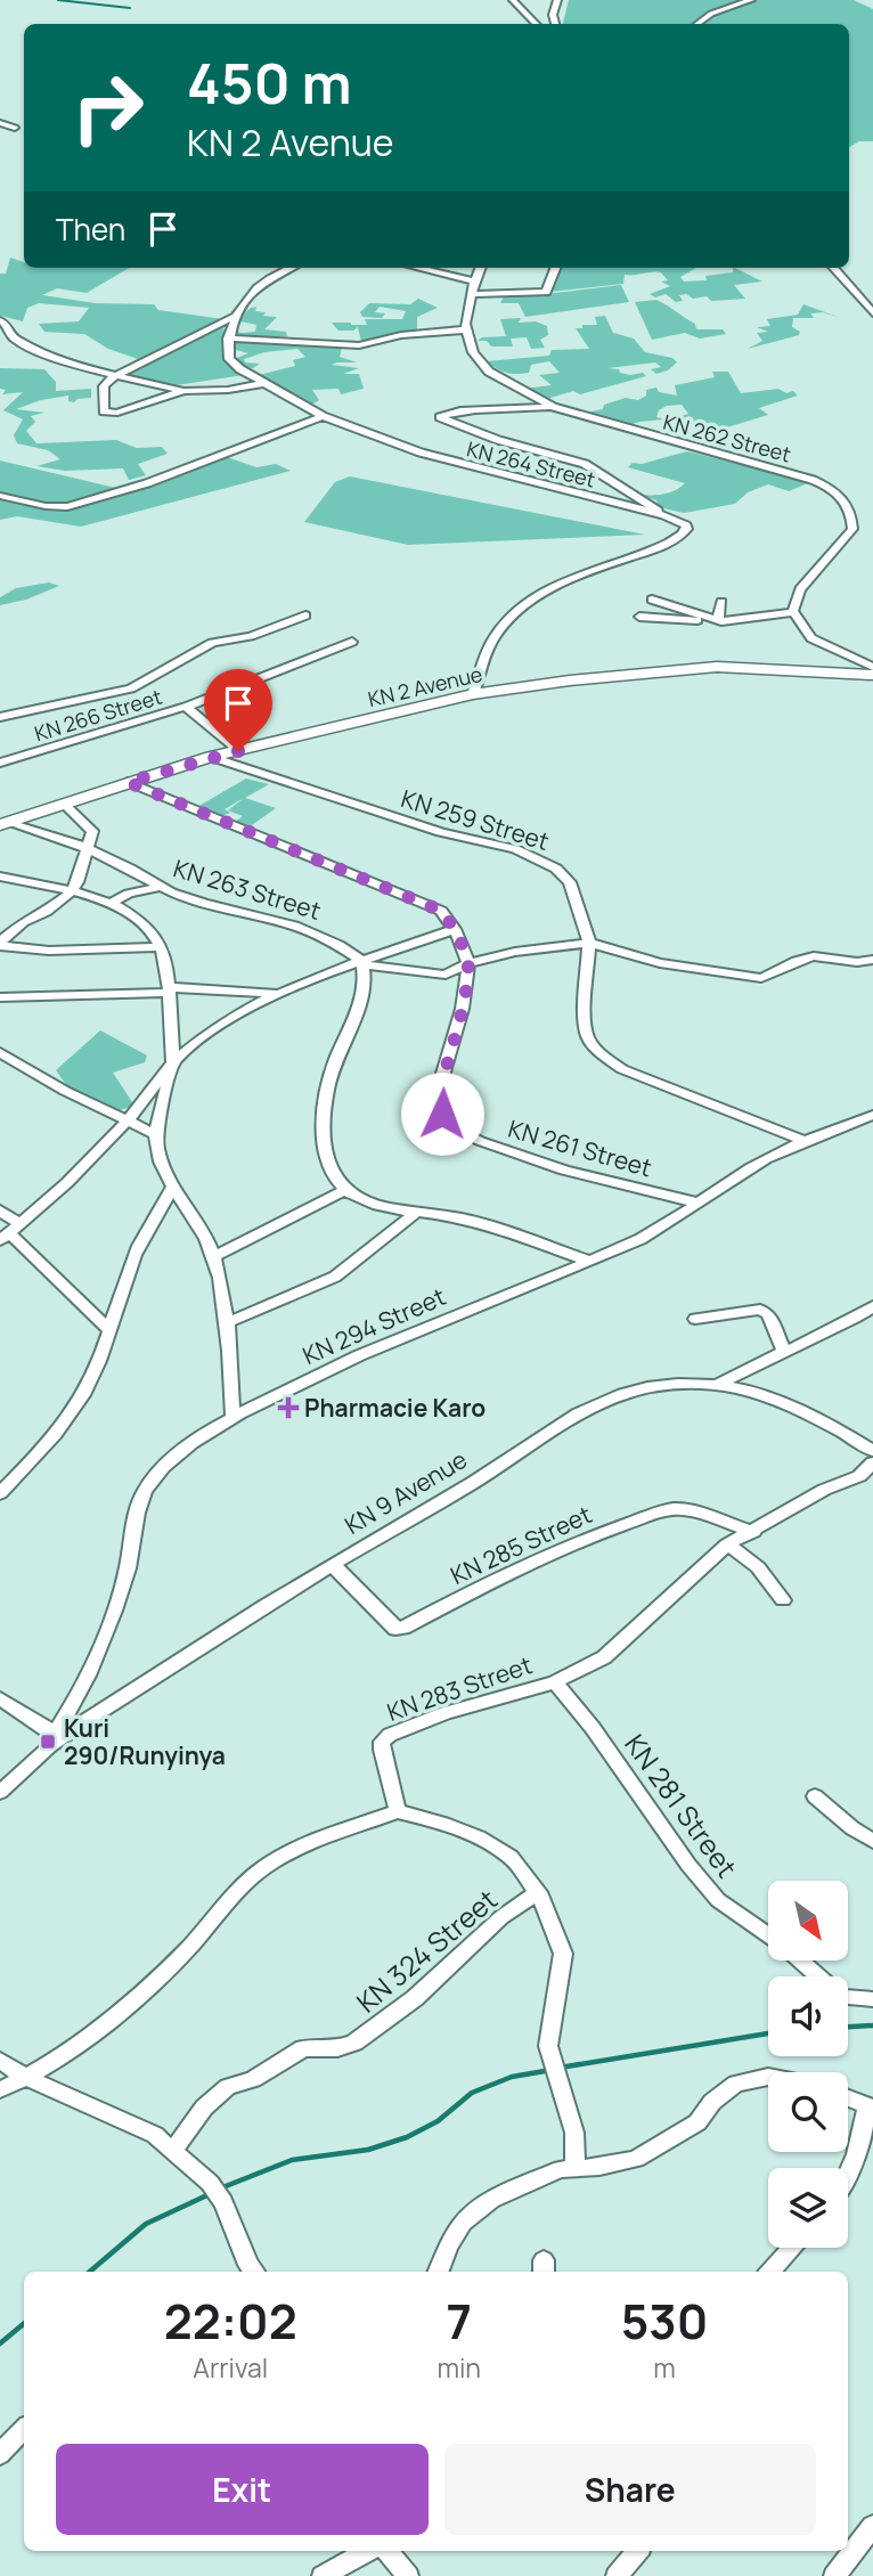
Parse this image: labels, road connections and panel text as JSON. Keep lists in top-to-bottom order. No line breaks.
{"streets":{"main road":["KN 2 Avenue"],"street":["KN 262 Street","KN 264 Street","KN 266 Street","KN 259 Street","KN 263 Street","KN 261 Street","KN 294 Street","KN 9 Avenue","KN 285 Street","KN 283 Street","KN 281 Street","KN 324 Street"]},"crossings":[["KN 2 Avenue","KN 266 Street"],["KN 2 Avenue","KN 259 Street"],["KN 2 Avenue","KN 263 Street"],["KN 259 Street","KN 294 Street"],["KN 261 Street","KN 294 Street"],["KN 294 Street","KN 9 Avenue"],["KN 9 Avenue","KN 285 Street"],["KN 285 Street","KN 283 Street"],["KN 283 Street","KN 281 Street"]],"places":{"health":["Pharmacie Karo"],"transit":["Kuri 290/Runyinya"]},"north":"bottom right","page":{"turn":["450 m","KN 2 Avenue"],"then":"Then","eta":["22:02","Arrival","7","min","530","m"],"buttons":["Exit","Share"]}}
